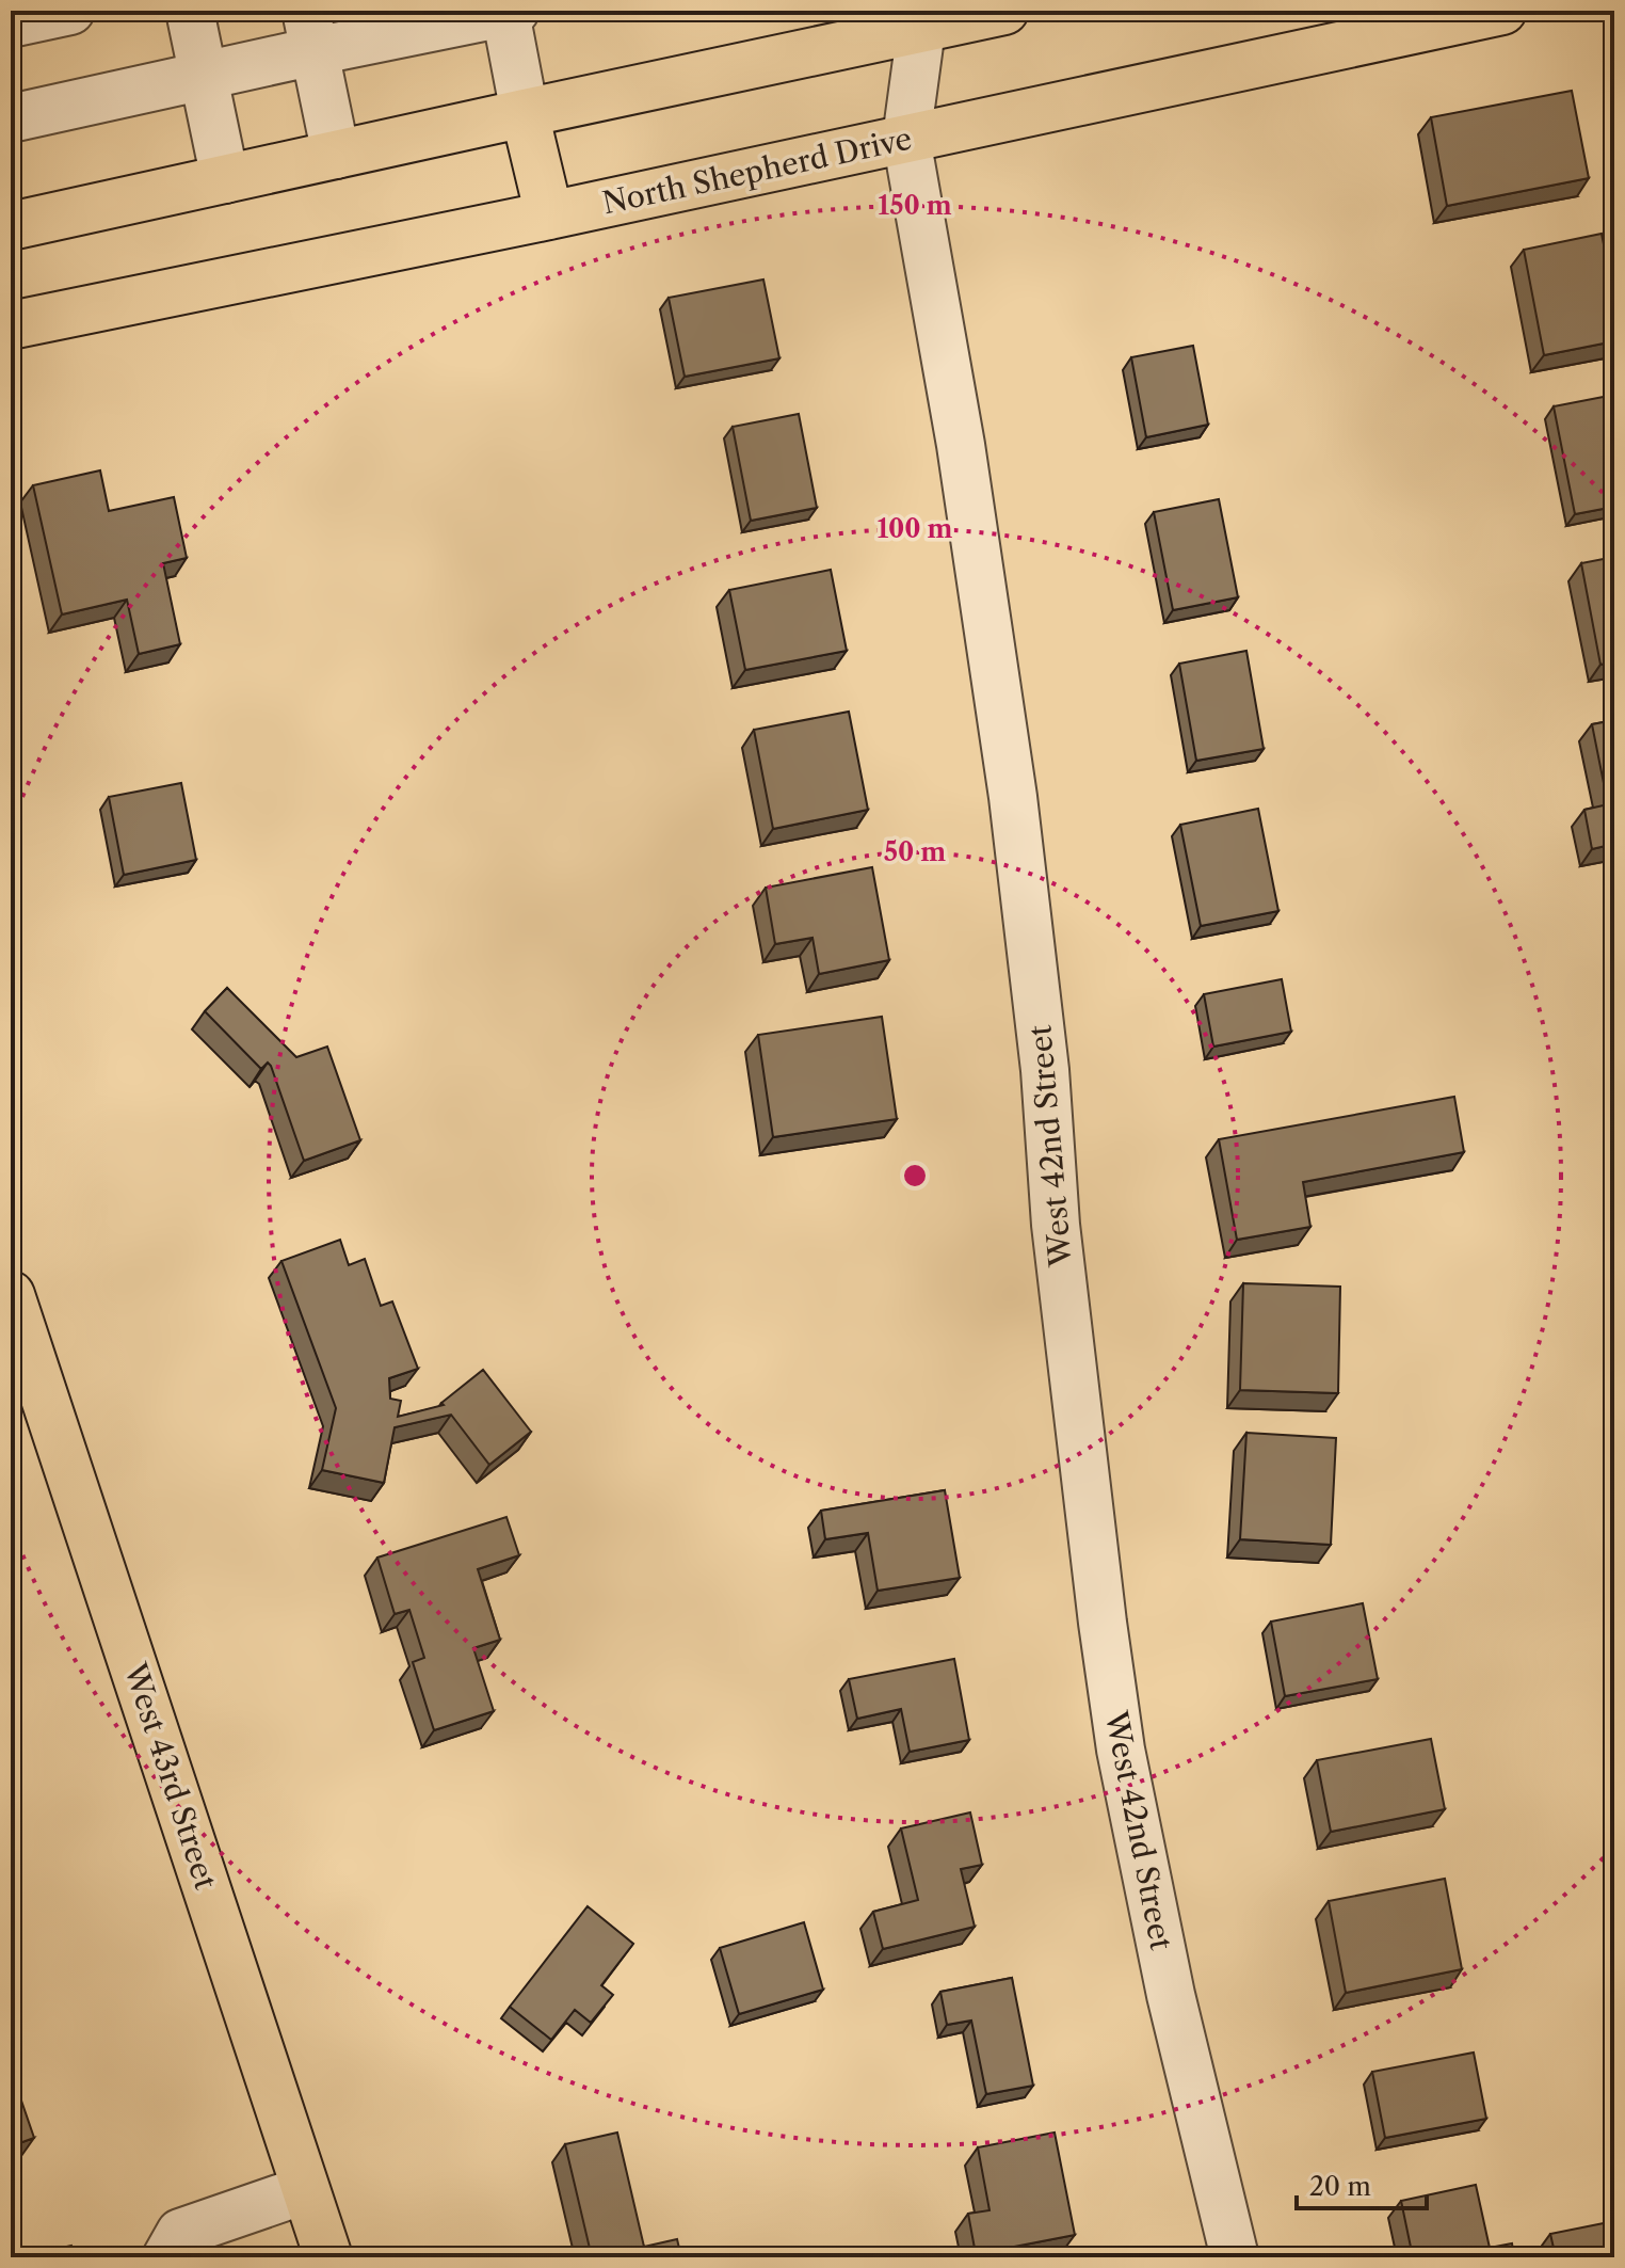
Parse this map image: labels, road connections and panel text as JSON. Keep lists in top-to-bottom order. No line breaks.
{"streets":{"main road":["North Shepherd Drive","West 43rd Street"],"street":["West 42nd Street"]},"crossings":[["North Shepherd Drive","West 42nd Street"]],"scale_bar":"20 m","rings":["150 m","100 m","50 m"]}
